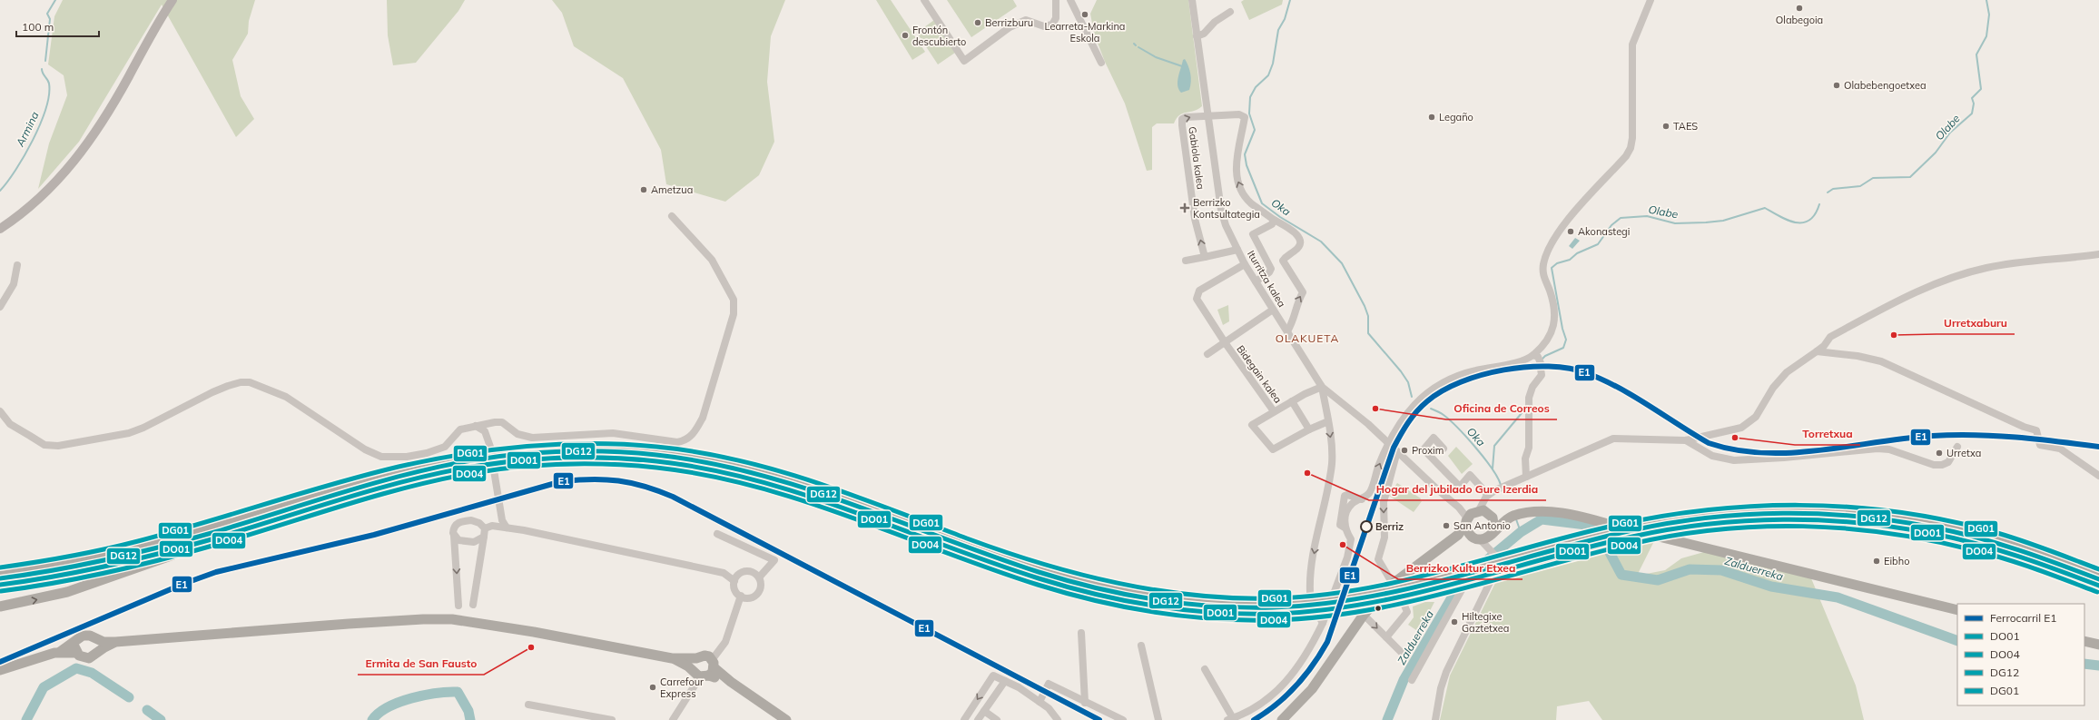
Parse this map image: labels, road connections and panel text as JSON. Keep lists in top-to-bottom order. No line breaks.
{"streets":{"street":["Gabiola kalea","Iturritza kalea","Bidegain kalea"]},"crossings":[["Gabiola kalea","Iturritza kalea"],["Iturritza kalea","Bidegain kalea"]],"one_way":["Gabiola kalea"],"districts":["OLAKUETA"],"water":["Olabe","Armina","Oka","Zalduerreka"],"places":{"other":["Olabegoia","Learreta-Markina Eskola","Berrizburu","Frontón descubierto","Olabebengoetxea","Legaño","TAES","Ametzua","Akonastegi","Urretxaburu","Oficina de Correos","Torretxua","Proxim","Urretxa","Hogar del jubilado Gure Izerdia","San Antonio","Berriz","Berrizko Kultur Etxea","Eibho","Hiltegixe Gaztetxea","Ermita de San Fausto","Carrefour Express"],"health":["Berrizko Kontsultategia"]},"lines":["rail line E1","transit line DG01","transit line DG12","transit line DO01","transit line DO04"],"legend":["Ferrocarril E1","DO01","DO04","DG12","DG01"],"scale_bar":"100 m"}
